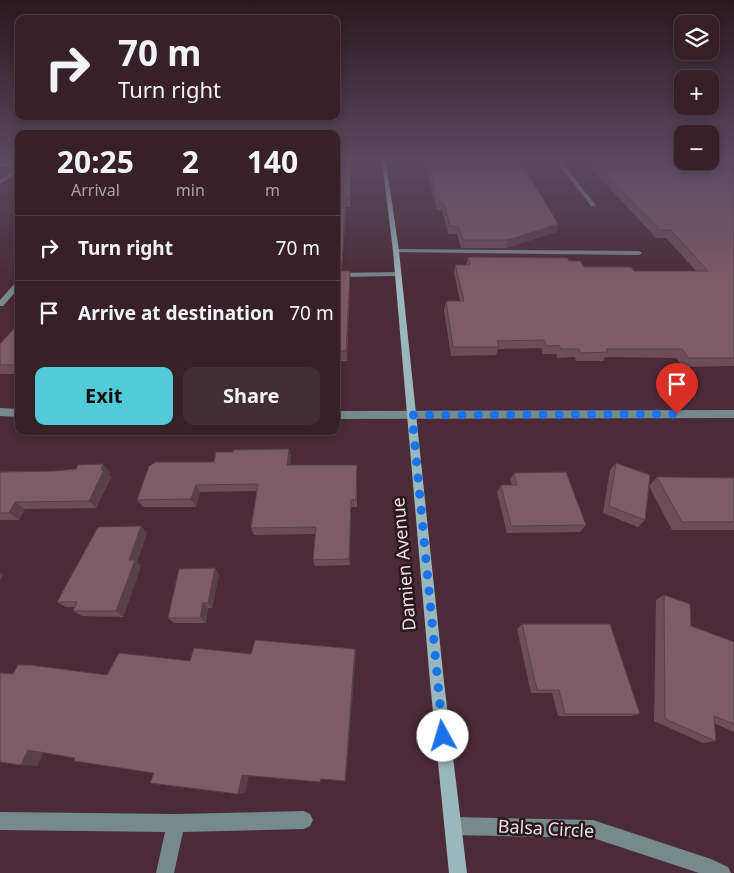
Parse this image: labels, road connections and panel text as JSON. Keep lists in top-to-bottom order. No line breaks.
{"streets":{"main road":["Damien Avenue"],"street":["Balsa Circle"]},"crossings":[["Damien Avenue","Balsa Circle"]],"page":{"map_buttons":["+","−"],"turn":["70 m","Turn right"],"eta":["20:25","Arrival","2","min","140","m"],"list":[{"name":"Turn right","value":"70 m"},{"name":"Arrive at destination","value":"70 m"}],"buttons":["Exit","Share"]}}
